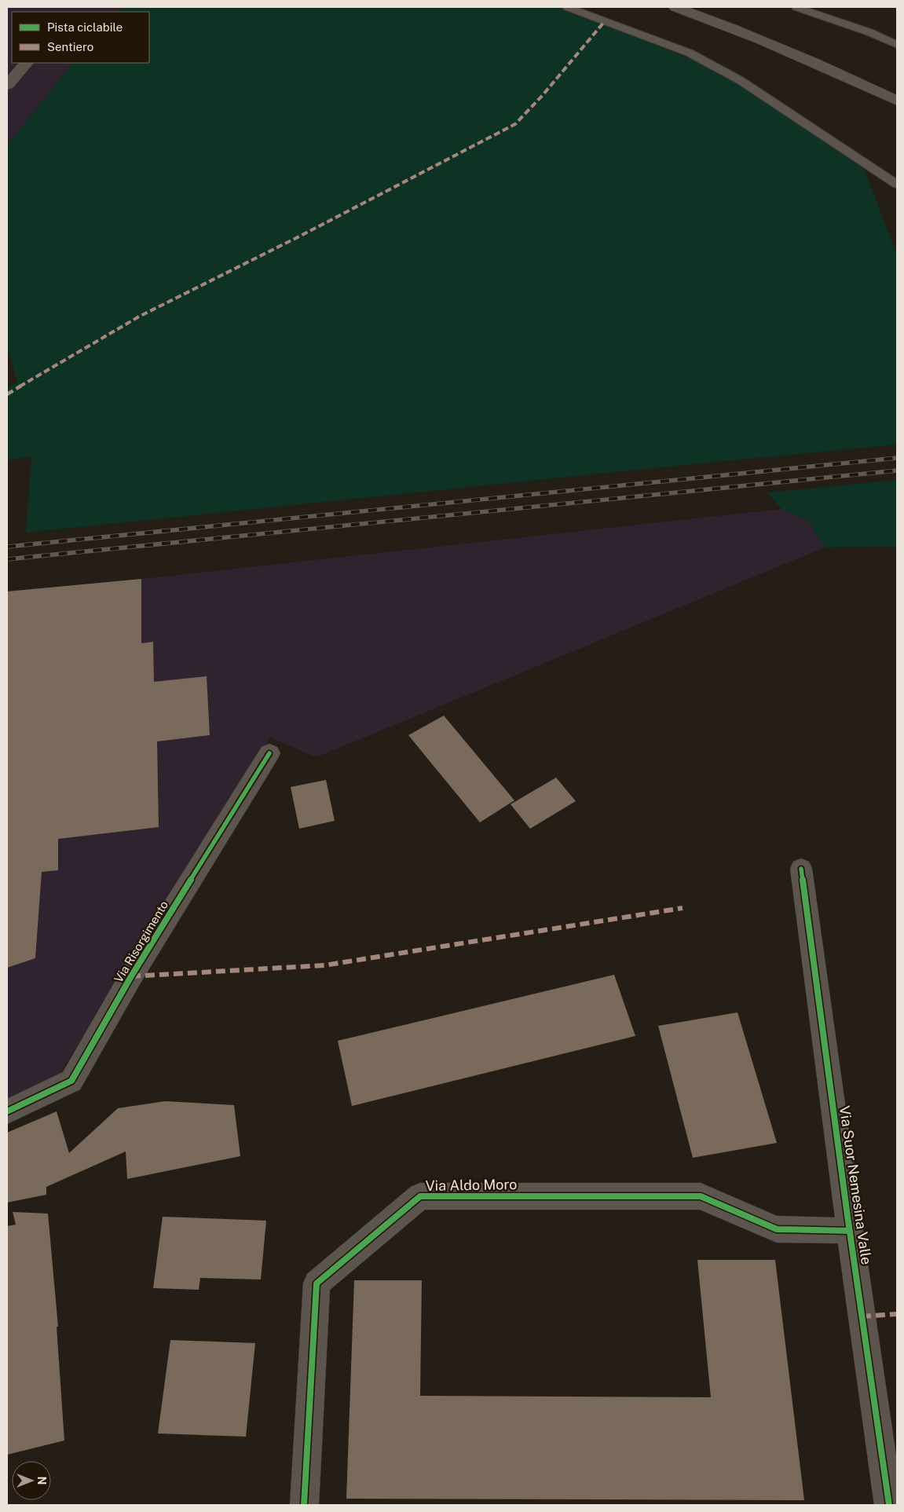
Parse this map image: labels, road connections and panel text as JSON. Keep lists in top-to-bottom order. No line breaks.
{"streets":{"street":["Via Risorgimento","Via Aldo Moro","Via Suor Nemesina Valle"]},"crossings":[["Via Aldo Moro","Via Suor Nemesina Valle"]],"legend":["Pista ciclabile","Sentiero"],"north":"right"}
